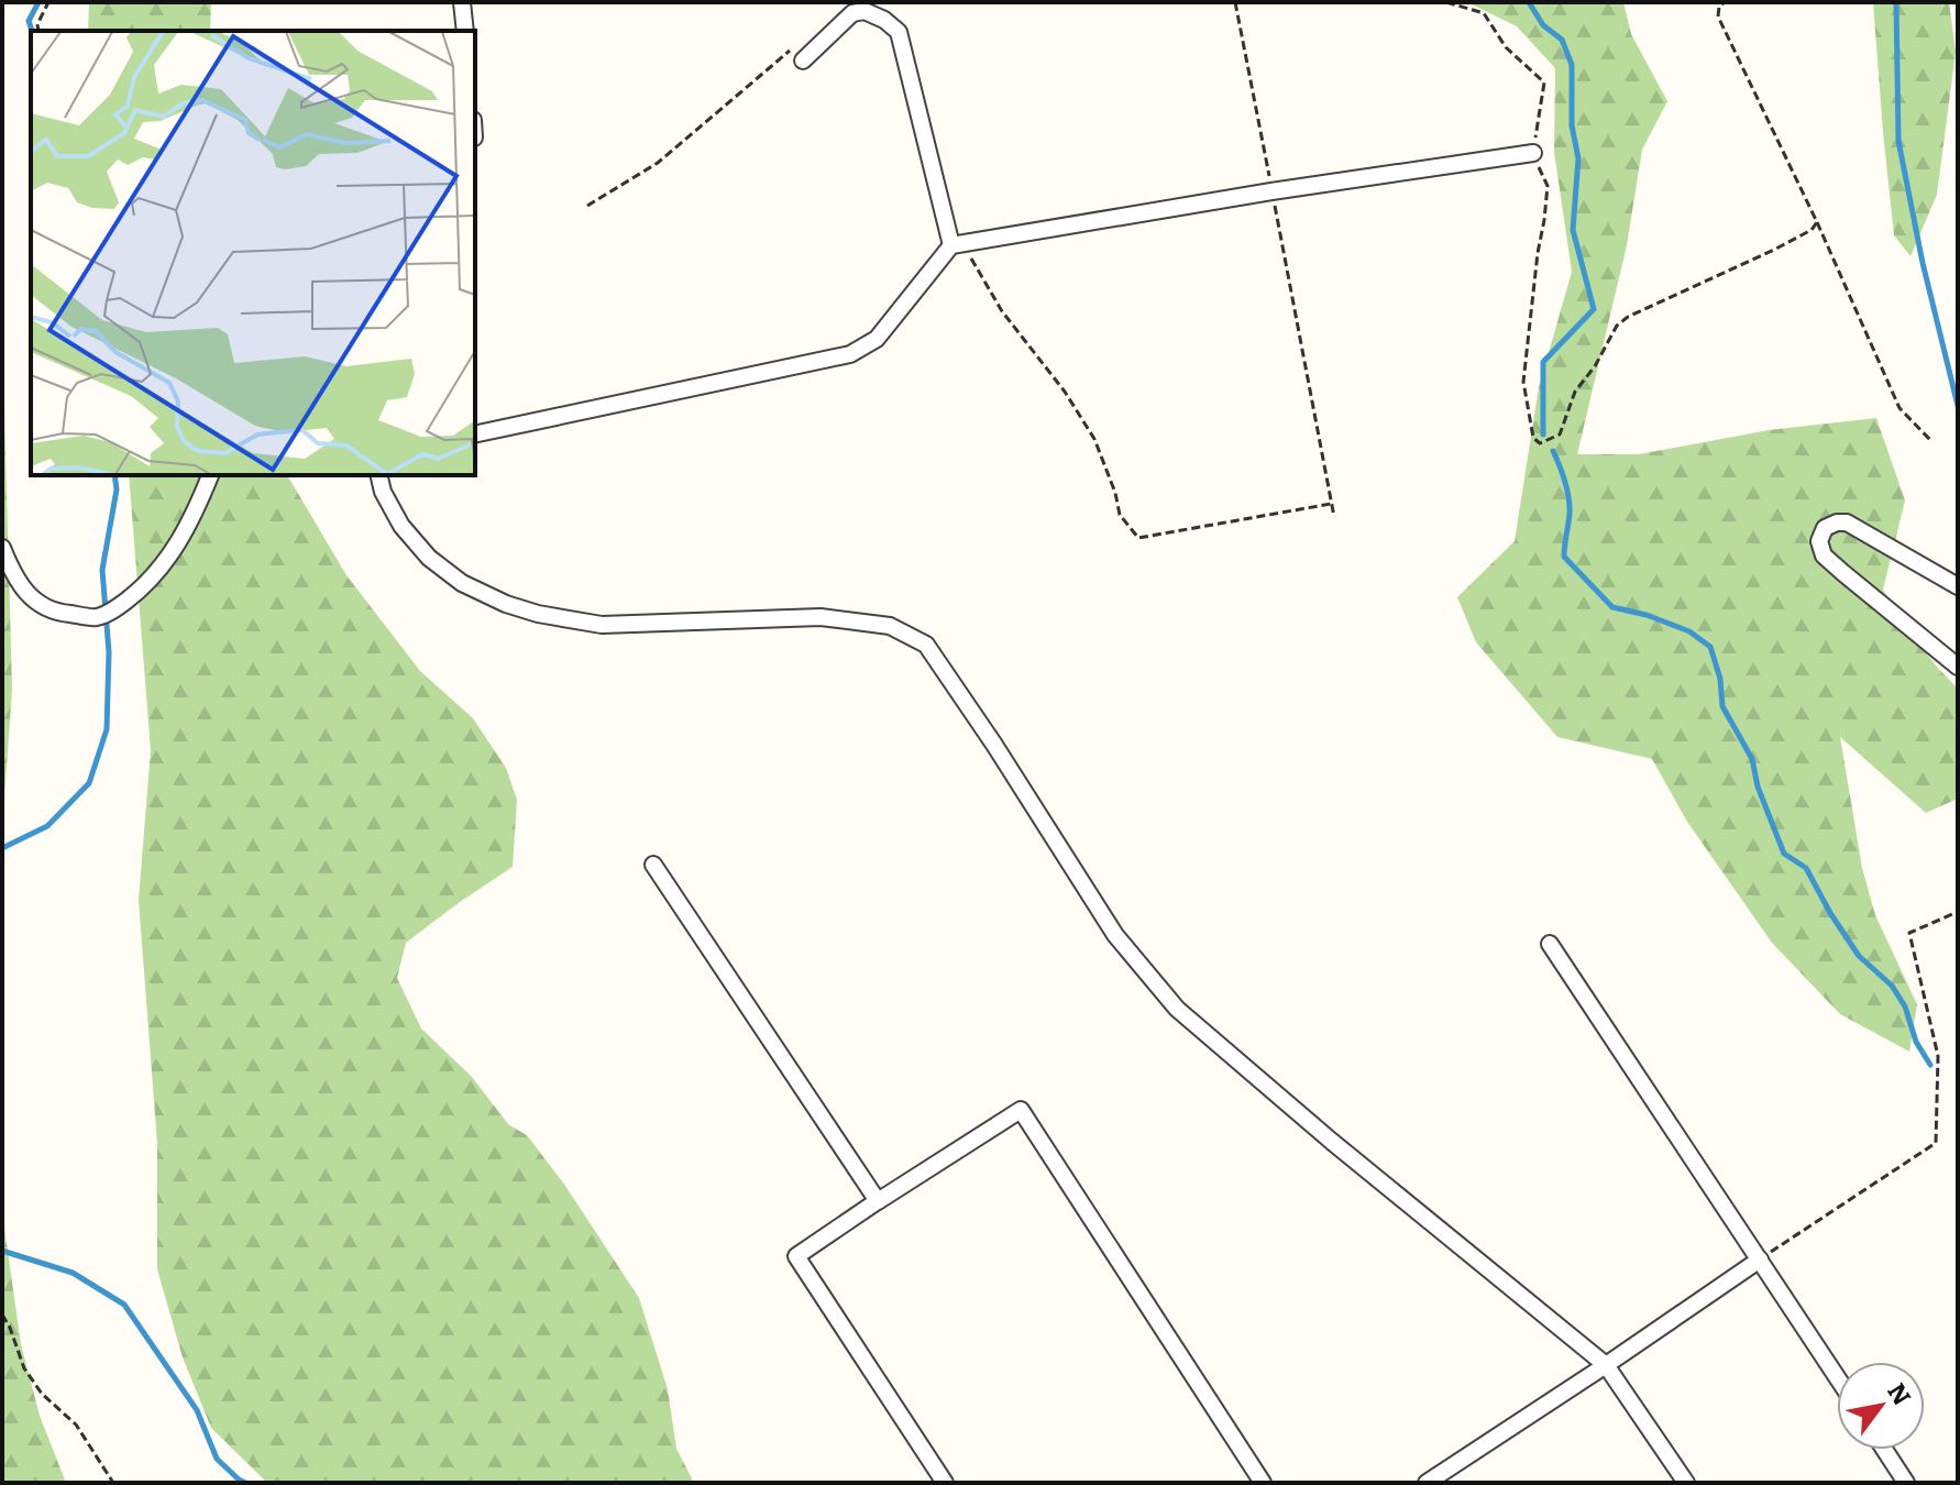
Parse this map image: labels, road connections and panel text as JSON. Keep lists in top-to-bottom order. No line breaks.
{"north":"top right"}
